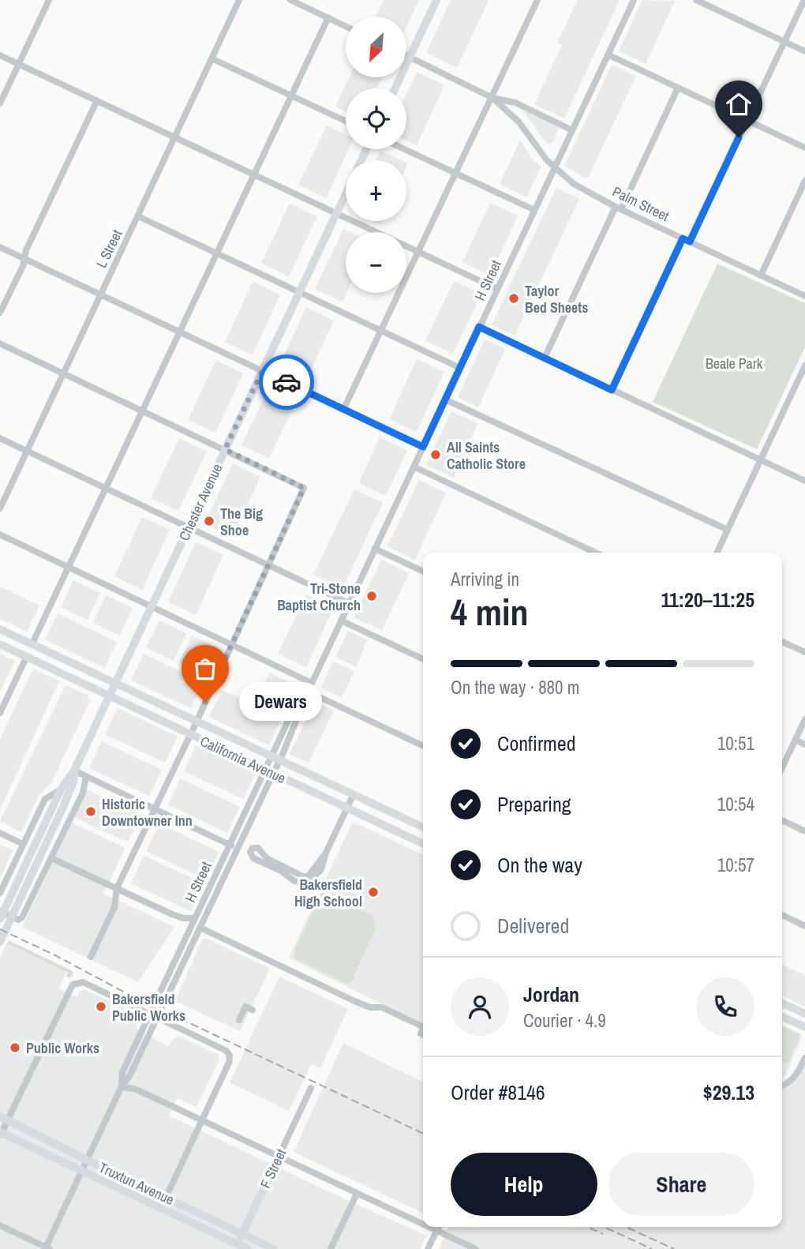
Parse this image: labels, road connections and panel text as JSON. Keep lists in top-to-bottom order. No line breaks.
{"streets":{"main road":["Chester Avenue","California Avenue","F Street","Truxtun Avenue"],"street":["Palm Street","L Street","H Street"]},"crossings":[["Palm Street","H Street"],["H Street","California Avenue"],["H Street","Truxtun Avenue"],["Chester Avenue","California Avenue"],["F Street","Truxtun Avenue"]],"parks":["Beale Park"],"places":["Taylor Bed Sheets","All Saints Catholic Store","The Big Shoe","Tri-Stone Baptist Church","Dewars","Historic Downtowner Inn","Bakersfield High School","Bakersfield Public Works","Public Works"],"north":"bottom left","page":{"map_buttons":["+","−"],"heading":["4 min","Arriving in","11:20–11:25"],"panel":["Jordan","Courier · 4.9","Order #8146","$29.13"],"bar":"On the way · 880 m","bubble":"Dewars","list":[["Confirmed","10:51"],["Preparing","10:54"],["On the way","10:57"],"Delivered"],"buttons":["Help","Share"]}}
